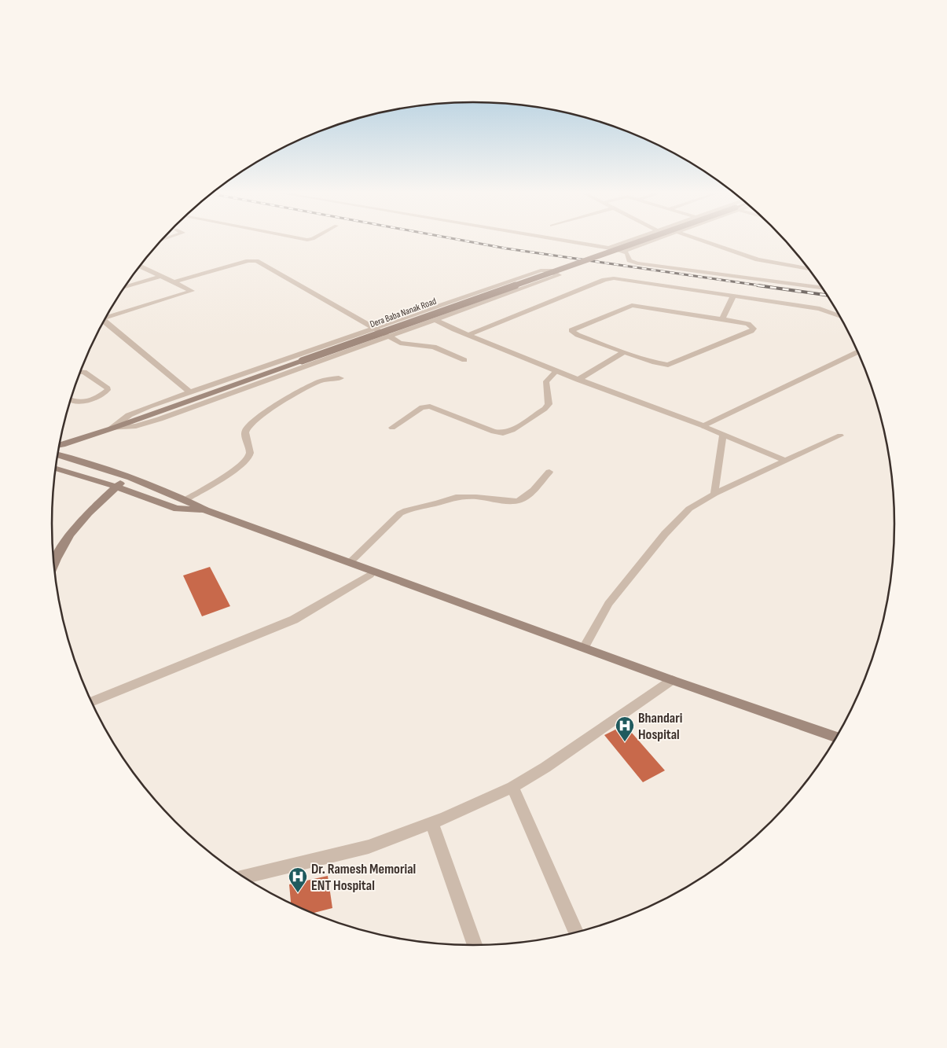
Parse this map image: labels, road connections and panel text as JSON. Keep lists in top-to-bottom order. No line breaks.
{"streets":{"main road":["Dera Baba Nanak Road"]},"places":{"hospital":["Bhandari Hospital","Dr. Ramesh Memorial ENT Hospital"]}}
